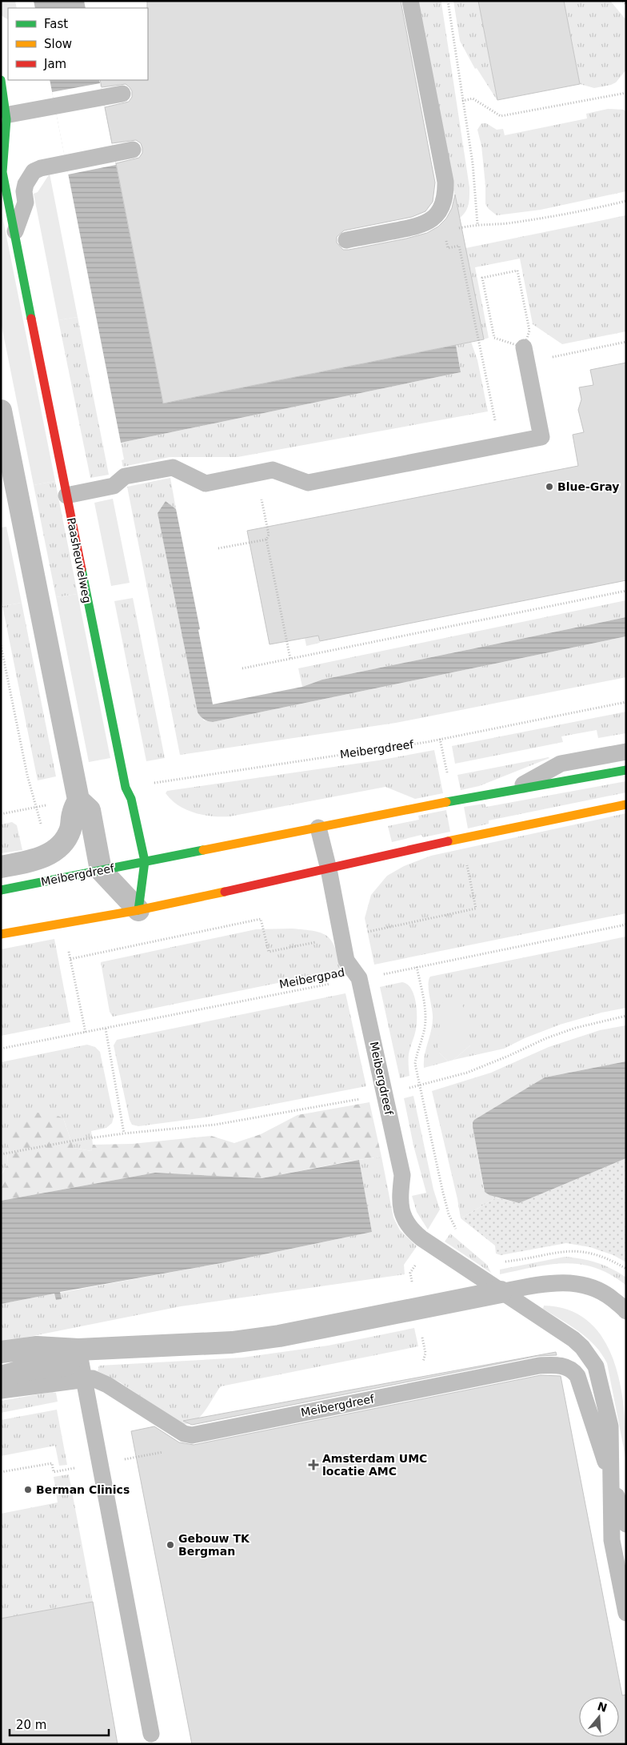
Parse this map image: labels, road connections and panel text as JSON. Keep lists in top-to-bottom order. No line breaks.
{"streets":{"main road":["Paasheuvelweg","Meibergdreef"],"path":["Meibergpad"]},"crossings":[["Paasheuvelweg","Meibergdreef"],["Meibergdreef","Meibergpad"]],"places":{"other":["Blue-Gray","Berman Clinics","Gebouw TK Bergman"],"health":["Amsterdam UMC locatie AMC"]},"legend":["Fast","Slow","Jam"],"scale_bar":"20 m","north":"top"}
